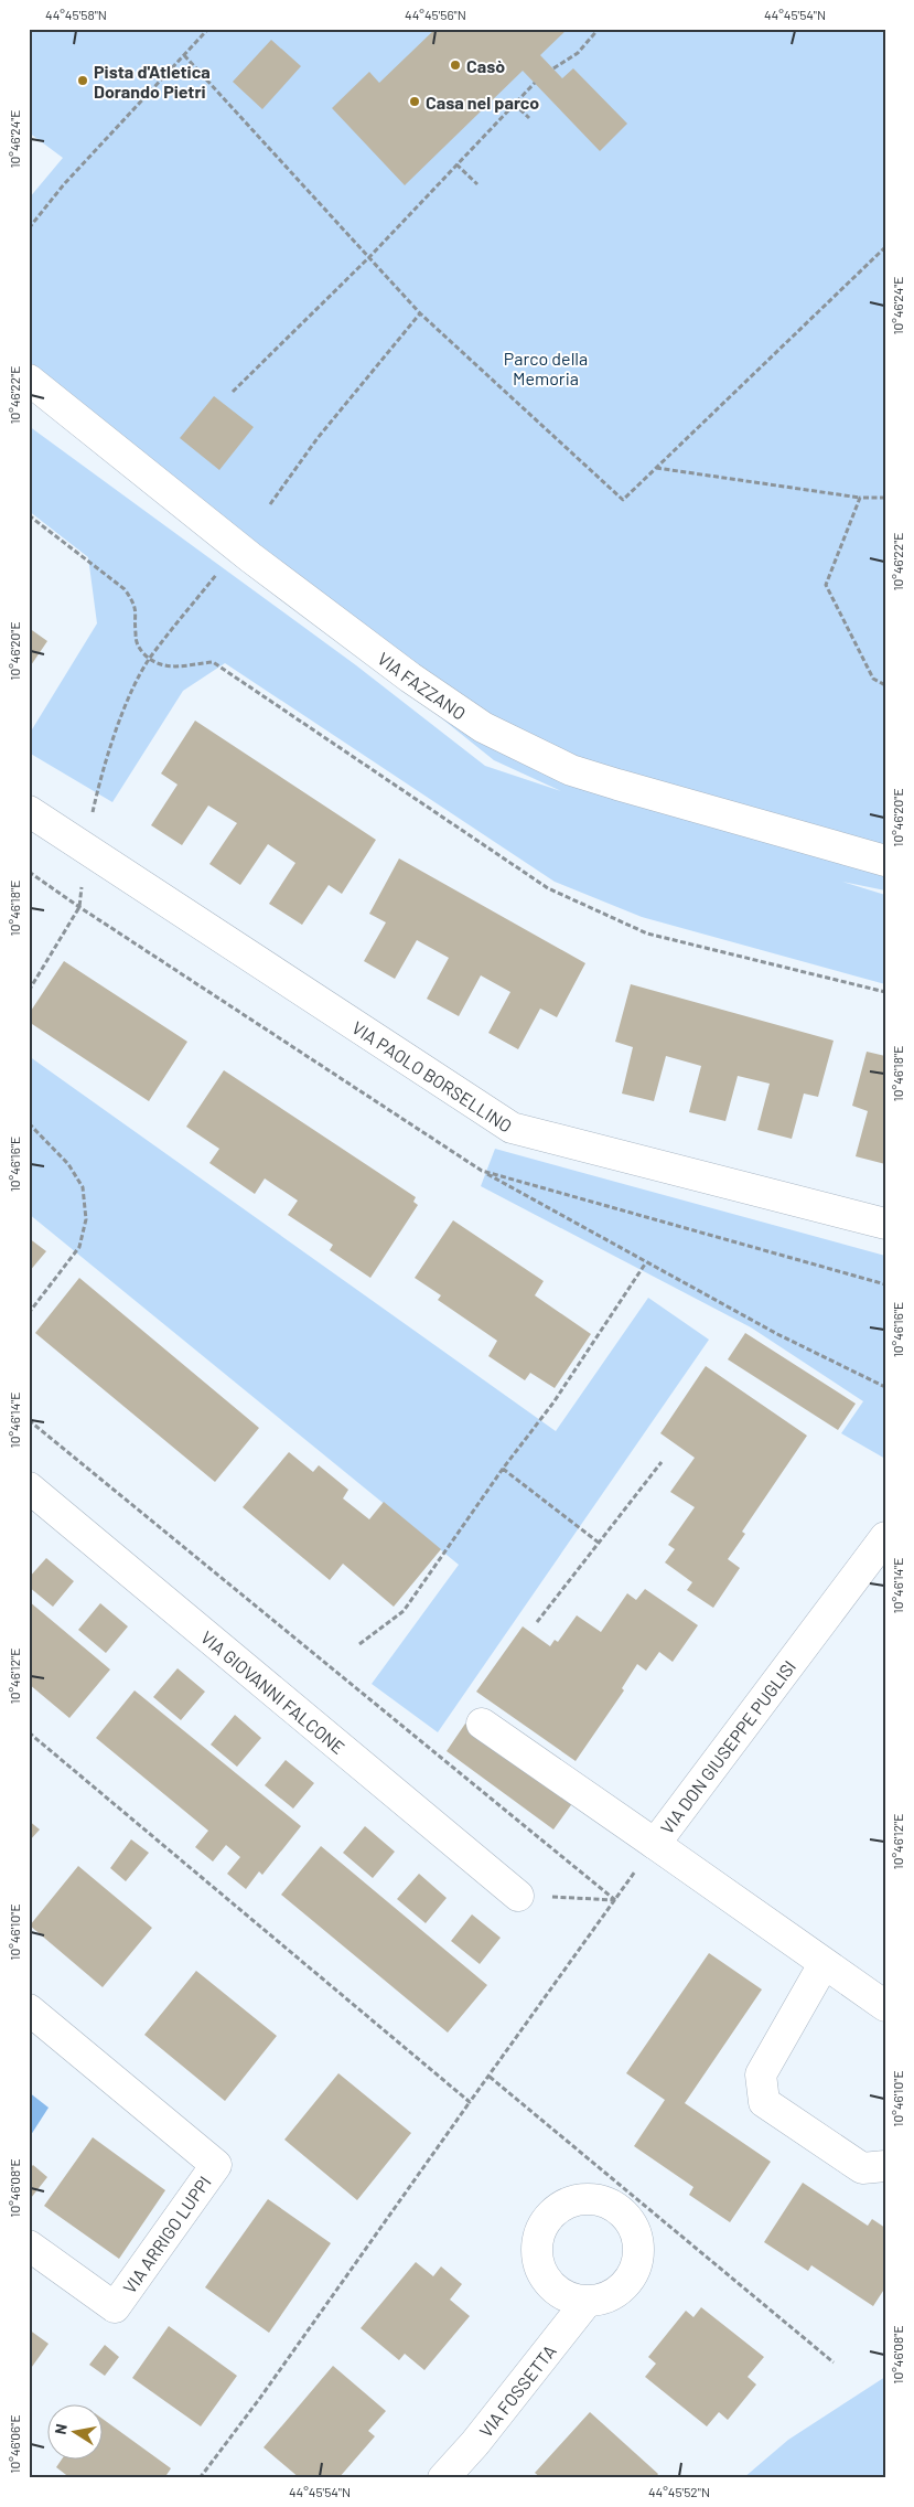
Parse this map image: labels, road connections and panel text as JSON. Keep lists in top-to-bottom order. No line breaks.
{"streets":{"street":["VIA FAZZANO","VIA PAOLO BORSELLINO","VIA GIOVANNI FALCONE","VIA DON GIUSEPPE PUGLISI","VIA ARRIGO LUPPI","VIA FOSSETTA"]},"parks":["Parco della Memoria"],"places":["Casò","Pista d'Atletica Dorando Pietri","Casa nel parco"],"north":"left","coordinates":["44°45'58\"N","44°45'56\"N","44°45'54\"N","10°46'24\"E","10°46'22\"E","10°46'20\"E","10°46'18\"E","10°46'16\"E","10°46'14\"E","10°46'12\"E","10°46'10\"E","10°46'08\"E","10°46'06\"E","44°45'52\"N"]}
